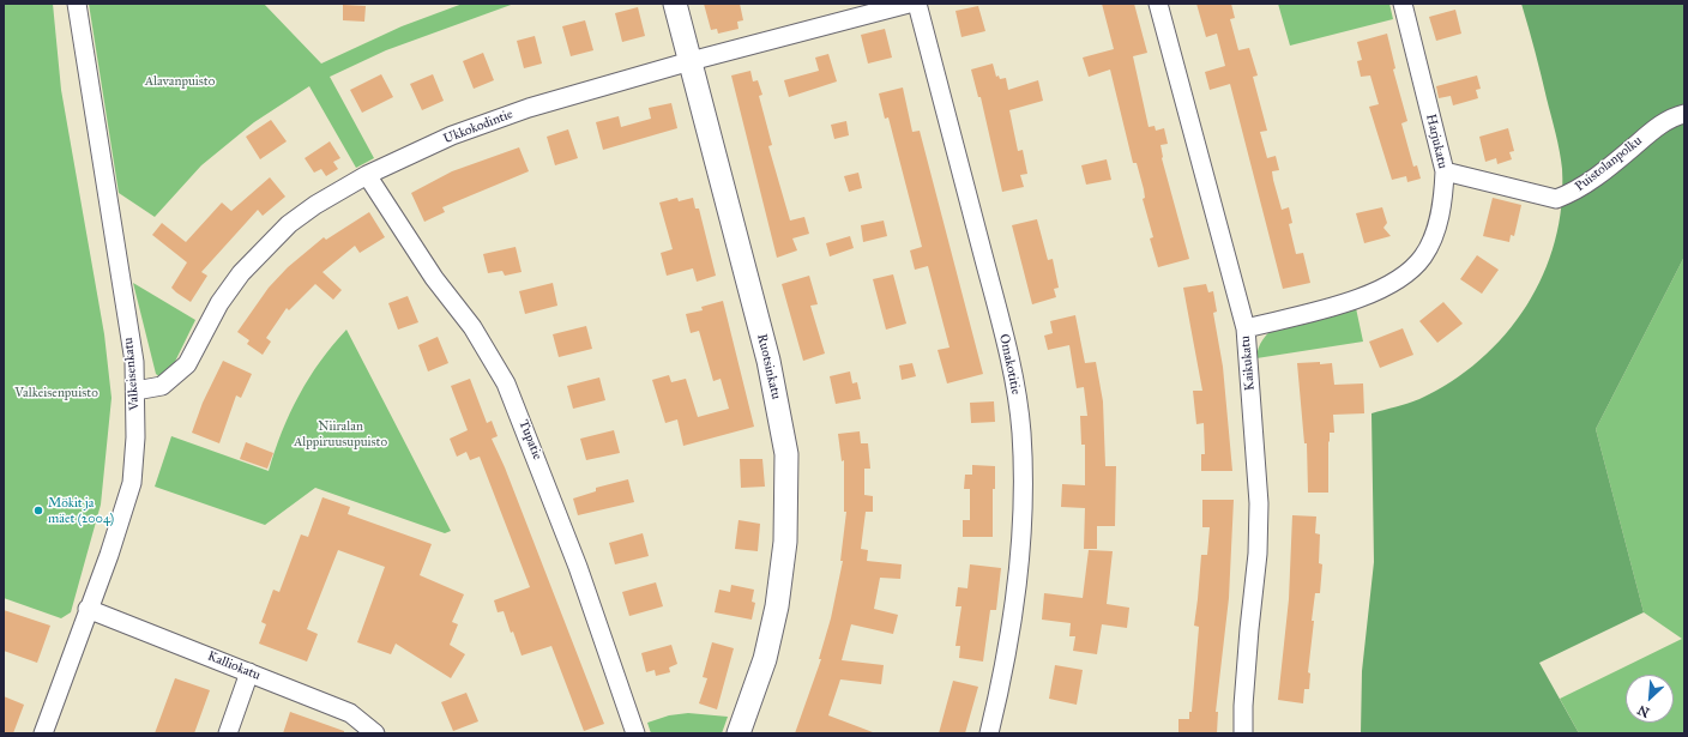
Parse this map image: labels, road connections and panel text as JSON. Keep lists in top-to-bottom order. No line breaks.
{"streets":{"street":["Ukkokodintie","Harjukatu","Puistolanpolku","Kaikukatu","Omakotitie","Ruotsinkatu","Valkeisenkatu","Tupatie","Kalliokatu"]},"crossings":[["Ukkokodintie","Ruotsinkatu"],["Ukkokodintie","Valkeisenkatu"],["Ukkokodintie","Tupatie"],["Harjukatu","Puistolanpolku"],["Harjukatu","Kaikukatu"],["Valkeisenkatu","Kalliokatu"]],"parks":["Alavanpuisto","Valkeisenpuisto","Niiralan Alppiruusupuisto"],"places":["Mökit ja mäet (2004)"],"north":"bottom left"}
